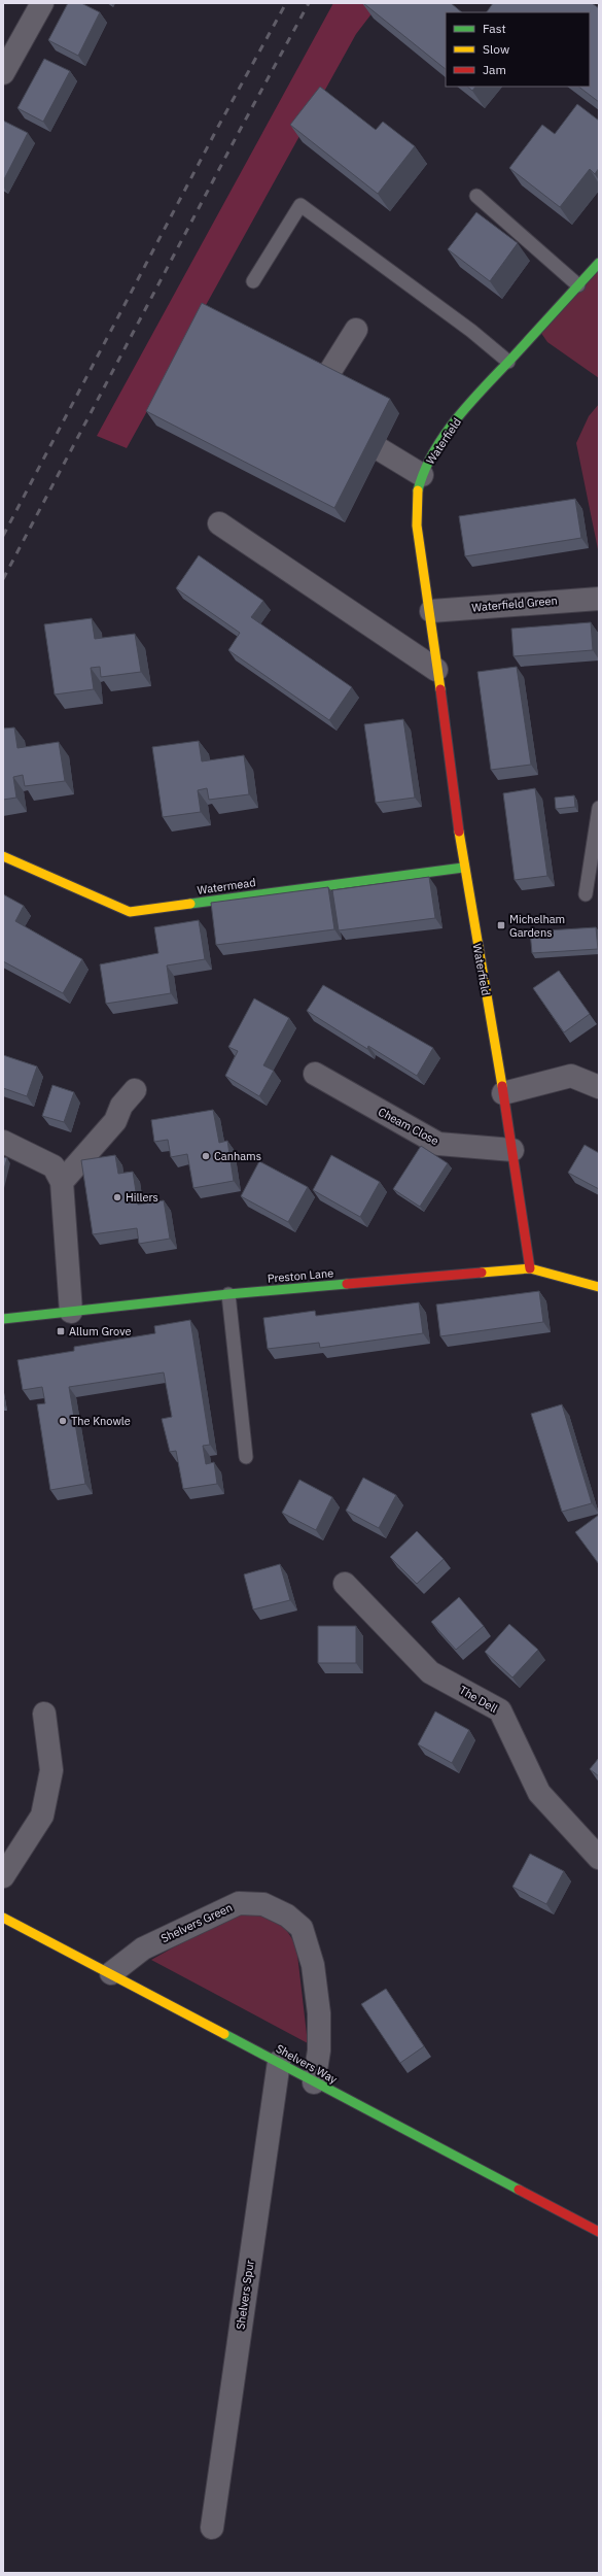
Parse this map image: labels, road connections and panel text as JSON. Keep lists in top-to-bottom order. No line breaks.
{"streets":{"street":["Waterfield","Waterfield Green","Watermead","Cheam Close","Preston Lane","The Dell","Shelvers Green","Shelvers Way","Shelvers Spur"]},"crossings":[["Waterfield","Waterfield Green"],["Waterfield","Watermead"],["Waterfield","Cheam Close"],["Waterfield","Preston Lane"],["Shelvers Green","Shelvers Way"],["Shelvers Way","Shelvers Spur"]],"places":{"transit":["Michelham Gardens","Allum Grove"],"other":["Canhams","Hillers","The Knowle"]},"legend":["Fast","Slow","Jam"]}
